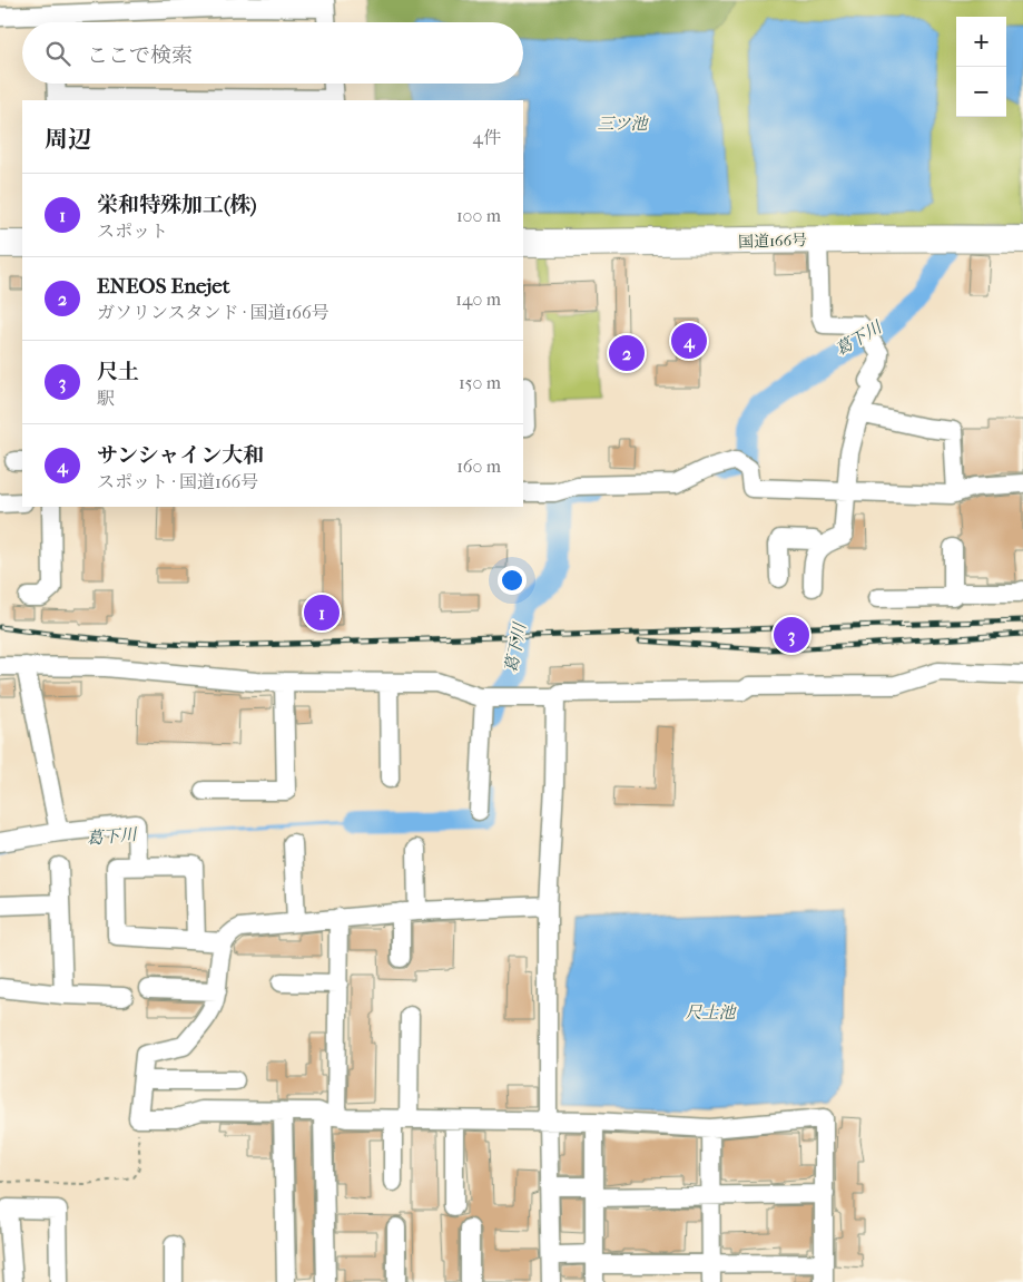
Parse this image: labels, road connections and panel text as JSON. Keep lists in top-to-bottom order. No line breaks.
{"streets":{"highway":["国道166号"]},"water":["三ツ池","葛下川","尺土池"],"page":{"map_buttons":["+","−"],"search":"ここで検索","heading":["周辺","4件"],"list":[{"mark":"1","name":"栄和特殊加工(株)","note":"スポット","value":"100 m"},{"mark":"2","name":"ENEOS Enejet","note":"ガソリンスタンド · 国道166号","value":"140 m"},{"mark":"3","name":"尺土","note":"駅","value":"150 m"},{"mark":"4","name":"サンシャイン大和","note":"スポット · 国道166号","value":"160 m"}],"pins":["4","2","1","3"]}}
